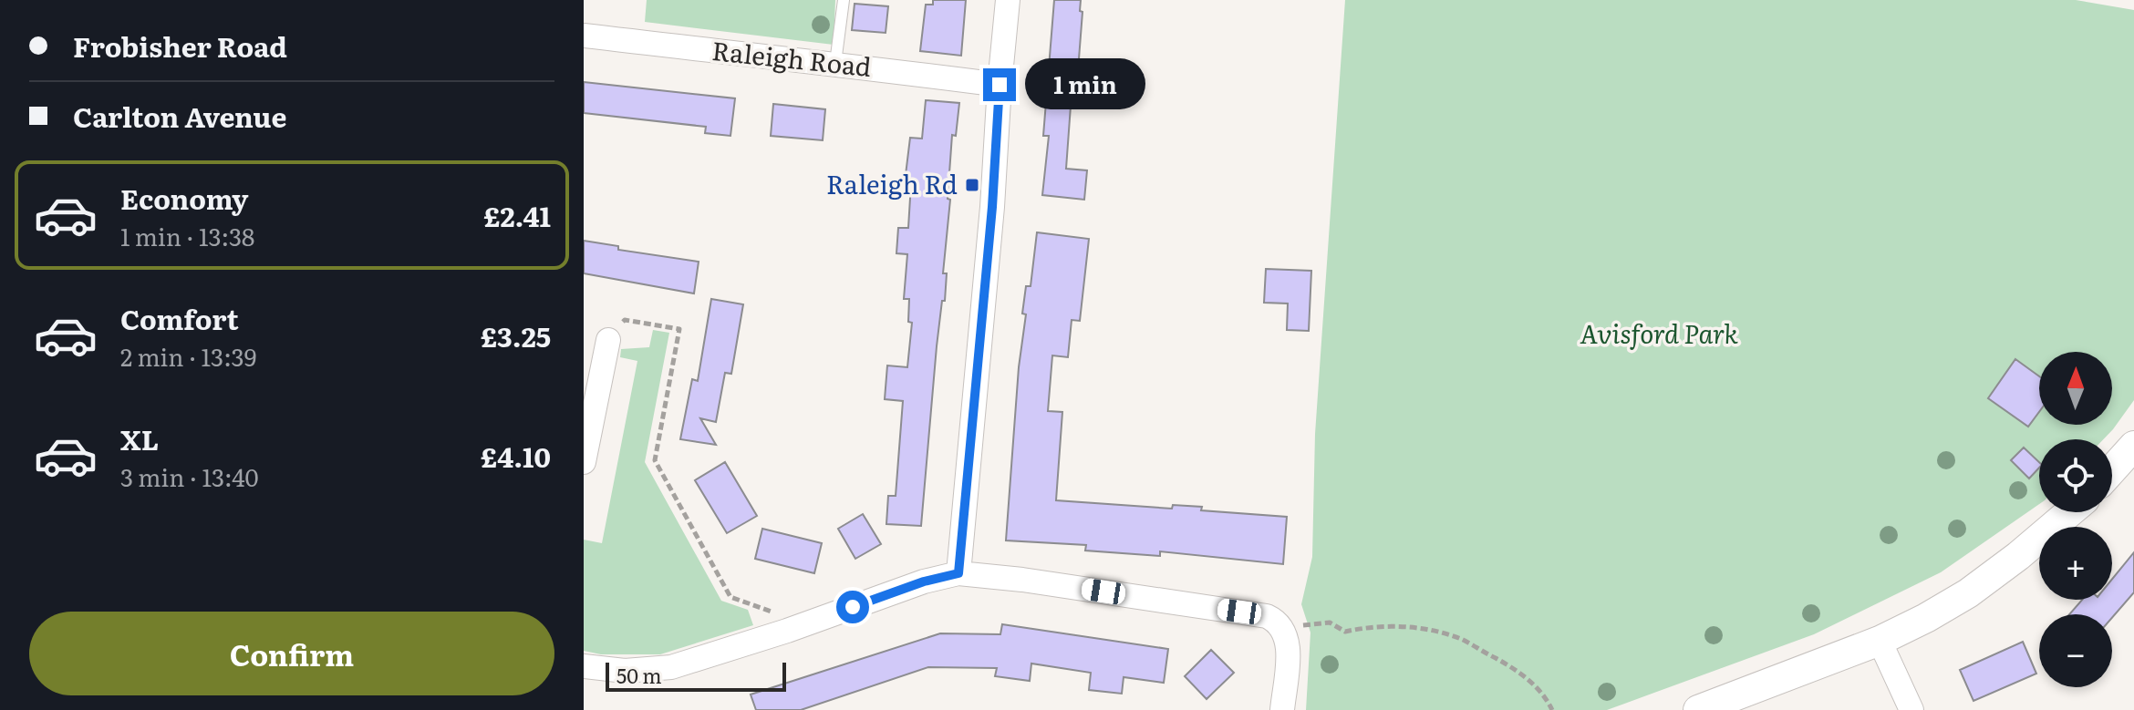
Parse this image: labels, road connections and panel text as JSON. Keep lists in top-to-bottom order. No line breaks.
{"streets":{"street":["Raleigh Road"]},"parks":["Avisford Park"],"places":{"transit":["Raleigh Rd"]},"scale_bar":"50 m","north":"top","page":{"banner":["Frobisher Road","Carlton Avenue"],"bubble":"1 min","list":[{"name":"Economy","note":"1 min · 13:38","value":"£2.41"},{"name":"Comfort","note":"2 min · 13:39","value":"£3.25"},{"name":"XL","note":"3 min · 13:40","value":"£4.10"}],"map_buttons":["+","−"],"buttons":"Confirm","scale":"50 m"}}
